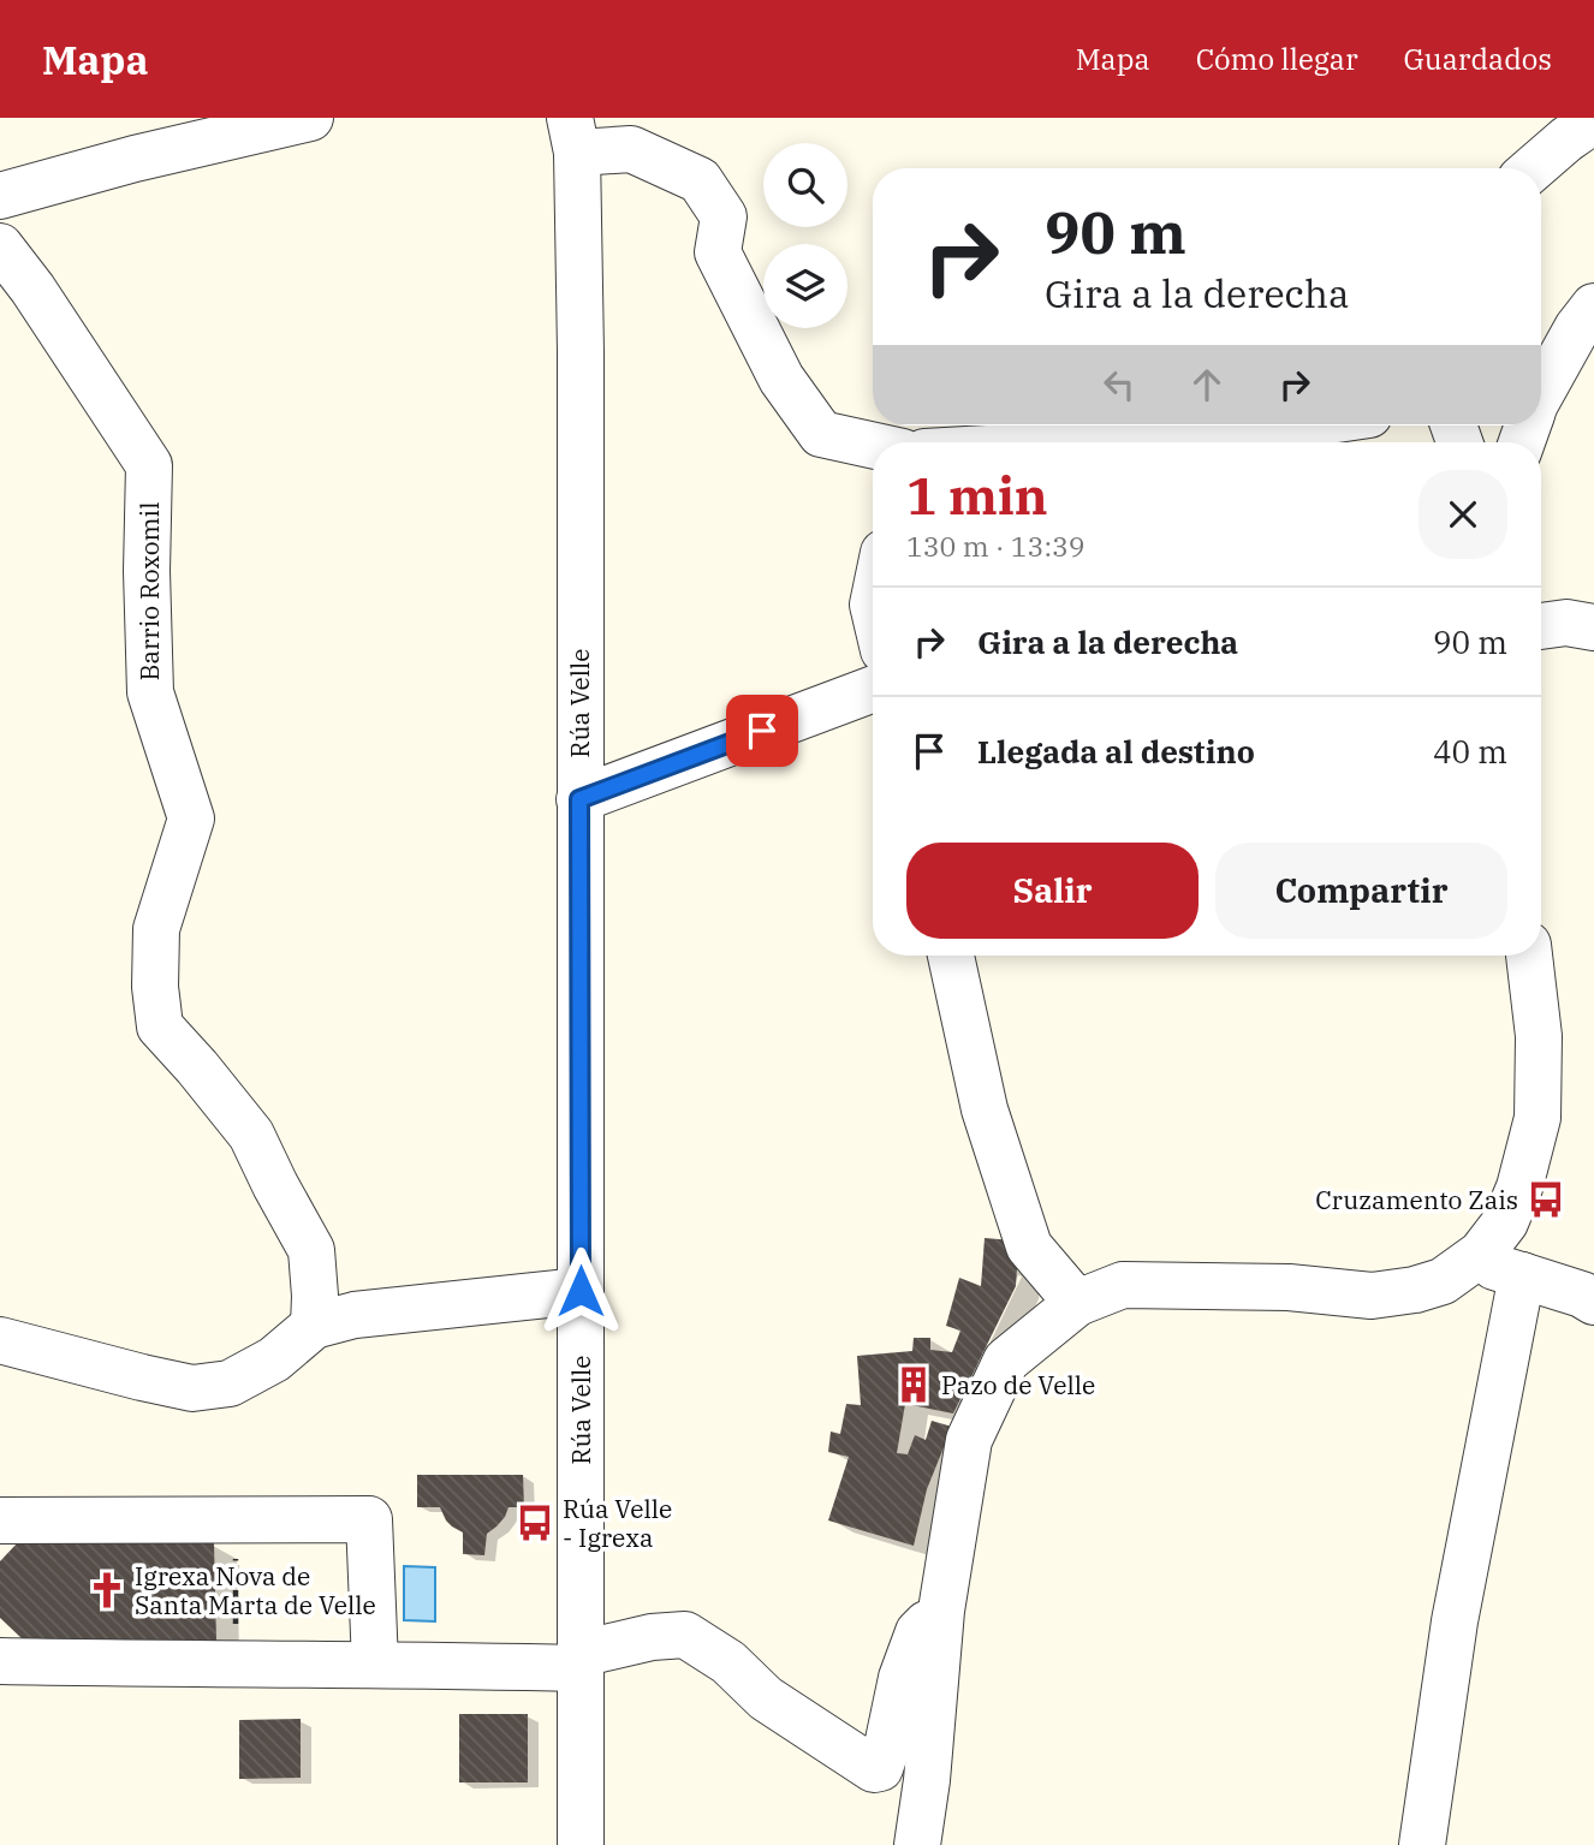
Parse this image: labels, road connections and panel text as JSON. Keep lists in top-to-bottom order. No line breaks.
{"streets":{"street":["Barrio Roxomil","Rúa Velle"]},"places":{"bus stop":["Cruzamento Zais","Rúa Velle - Igrexa"],"building":["Pazo de Velle"],"church":["Igrexa Nova de Santa Marta de Velle"]},"page":{"header":"Mapa","nav":["Mapa","Cómo llegar","Guardados"],"turn":["90 m","Gira a la derecha"],"heading":["1 min","130 m · 13:39"],"list":[{"name":"Gira a la derecha","value":"90 m"},{"name":"Llegada al destino","value":"40 m"}],"buttons":["Salir","Compartir"]}}
